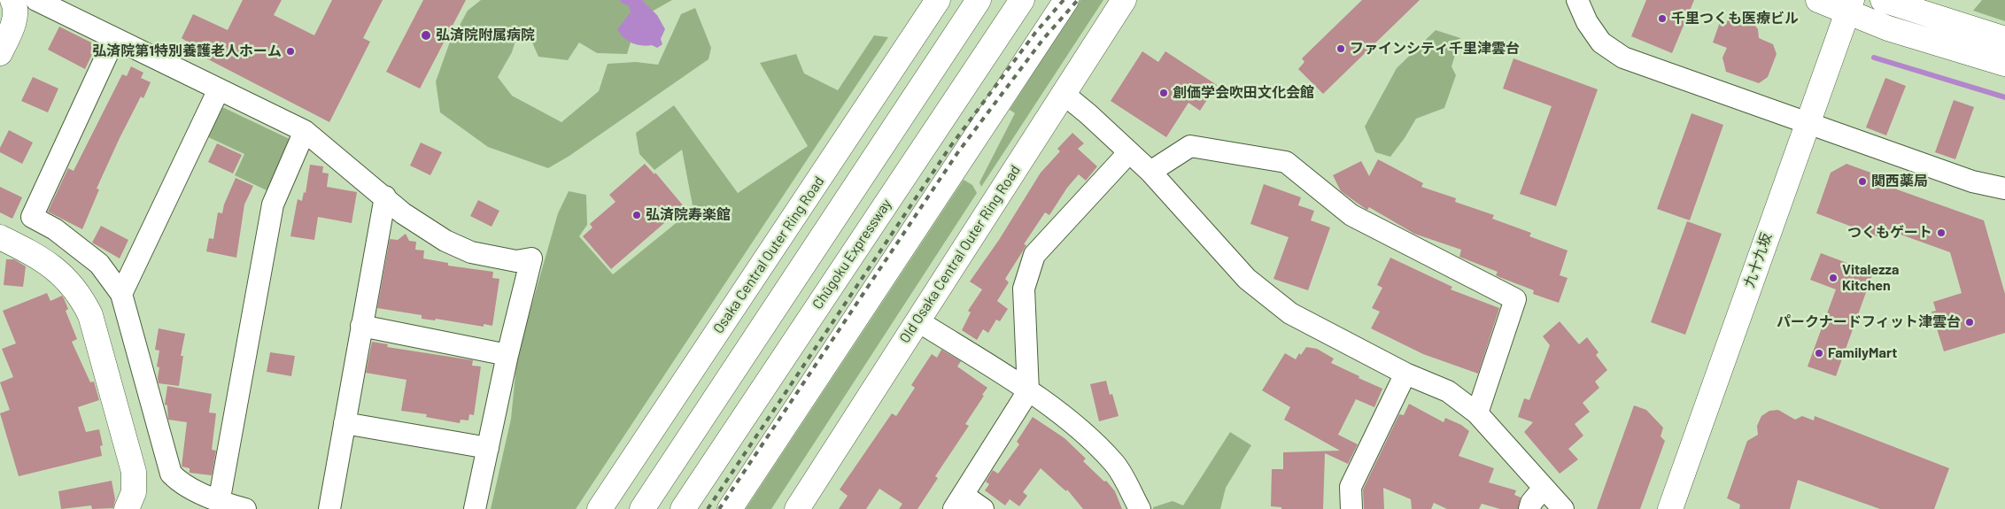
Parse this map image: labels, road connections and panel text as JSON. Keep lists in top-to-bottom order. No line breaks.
{"streets":{"main road":["Chūgoku Expressway","Old Osaka Central Outer Ring Road","Osaka Central Outer Ring Road","九十九坂"]},"places":["千里つくも医療ビル","弘済院附属病院","ファインシティ千里津雲台","弘済院第1特別養護老人ホーム","創価学会吹田文化会館","関西薬局","弘済院寿楽館","つくもゲート","Vitalezza Kitchen","パークナードフィット津雲台","FamilyMart"]}
